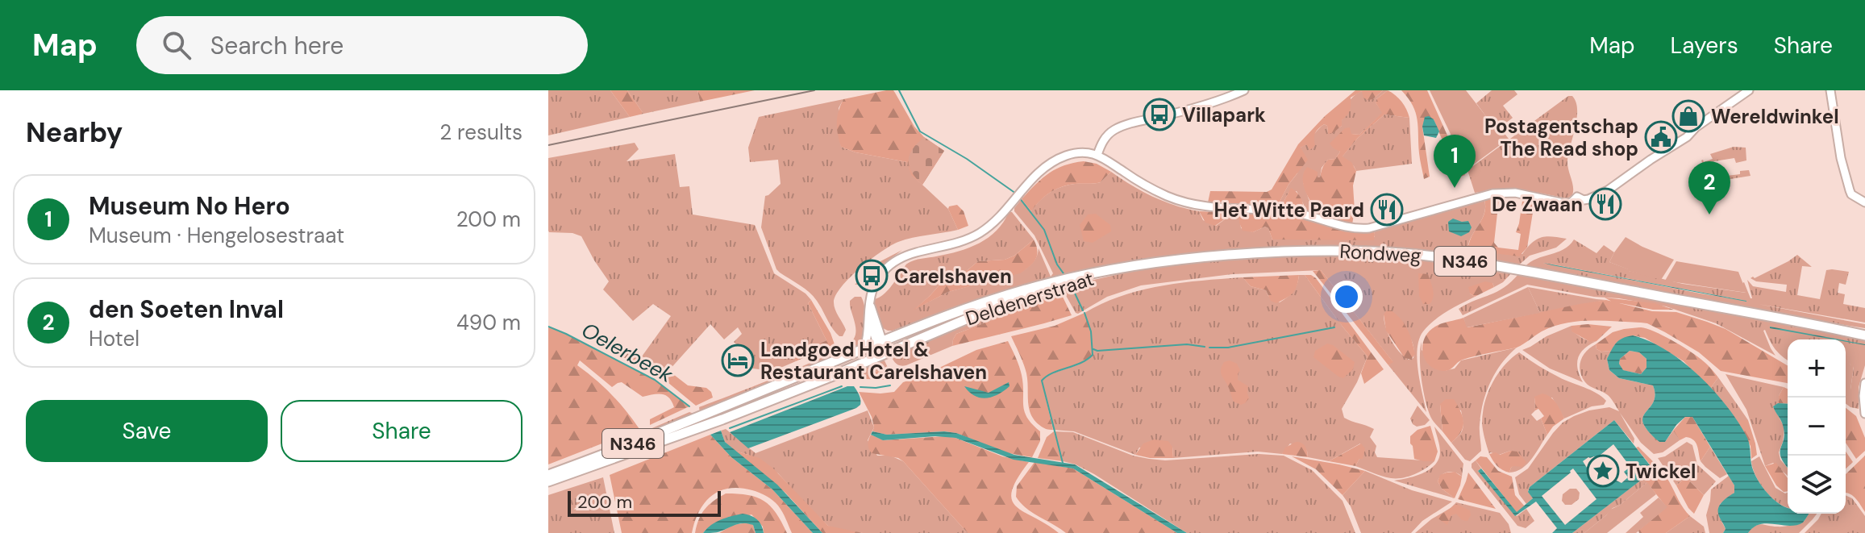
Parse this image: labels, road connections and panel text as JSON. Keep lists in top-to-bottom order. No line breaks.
{"streets":{"main road":["Rondweg","N346","Deldenerstraat"]},"crossings":[["Rondweg","Deldenerstraat"]],"water":["Oelerbeek"],"places":{"bus stop":["Villapark","Carelshaven"],"shop":["Wereldwinkel"],"public building":["Postagentschap The Read shop"],"restaurant":["De Zwaan","Het Witte Paard"],"hotel":["Landgoed Hotel & Restaurant Carelshaven"],"place":["Twickel"]},"scale_bar":"200 m","page":{"header":"Map","search":"Search here","nav":["Map","Layers","Share"],"heading":["Nearby","2 results"],"pins":["1","2"],"list":[{"mark":"1","name":"Museum No Hero","note":"Museum · Hengelosestraat","value":"200 m"},{"mark":"2","name":"den Soeten Inval","note":"Hotel","value":"490 m"}],"map_buttons":["+","−"],"buttons":["Save","Share"],"scale":"200 m"}}
